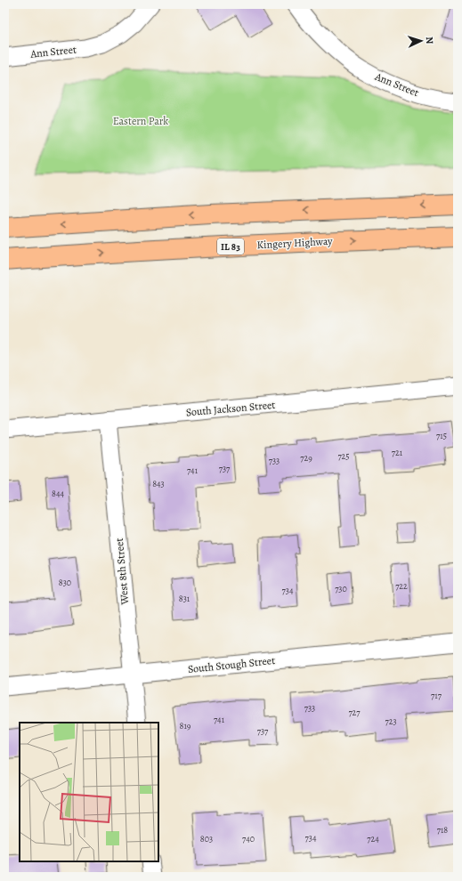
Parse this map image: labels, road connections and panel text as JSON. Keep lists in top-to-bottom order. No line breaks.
{"streets":{"highway":["Kingery Highway","IL 83"],"street":["Ann Street","South Jackson Street","West 8th Street","South Stough Street"]},"crossings":[["South Jackson Street","West 8th Street"],["West 8th Street","South Stough Street"]],"parks":["Eastern Park"],"house_numbers":["715","721","725","729","733","737","741","843","844","830","722","730","734","831","717","733","727","741","723","819","737","718","734","803","740","724"],"north":"right"}
